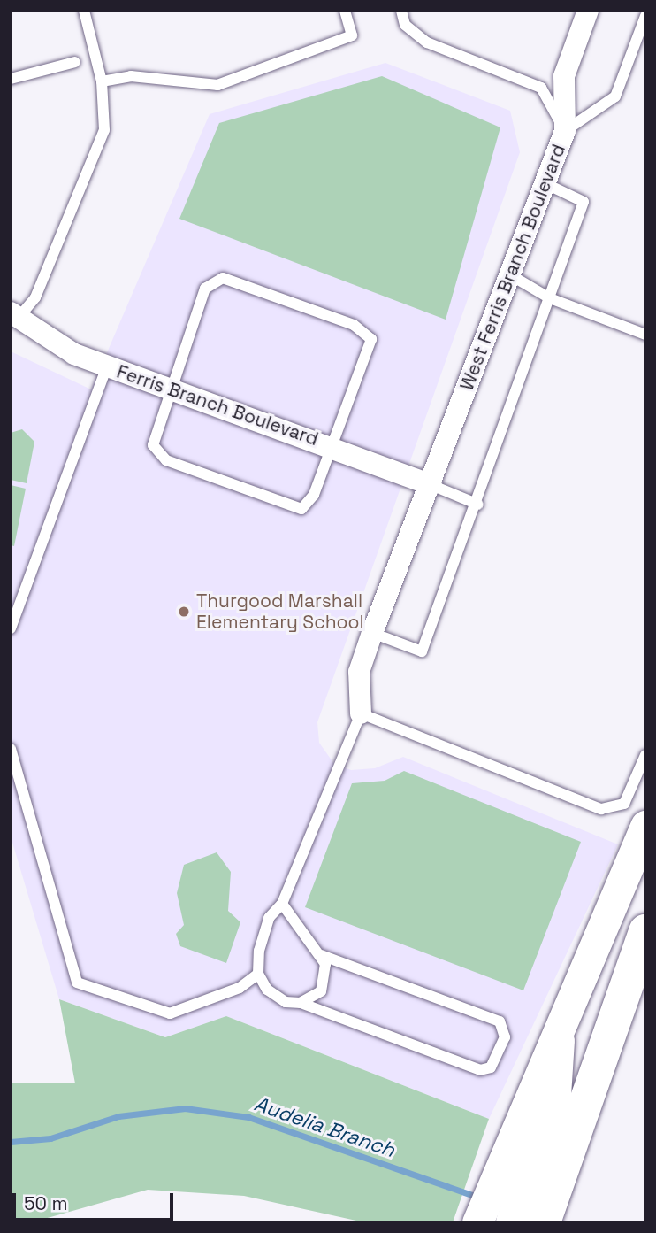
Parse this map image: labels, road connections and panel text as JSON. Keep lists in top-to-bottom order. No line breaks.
{"streets":{"street":["West Ferris Branch Boulevard","Ferris Branch Boulevard"]},"crossings":[["West Ferris Branch Boulevard","Ferris Branch Boulevard"]],"water":["Audelia Branch"],"places":["Thurgood Marshall Elementary School"],"scale_bar":"50 m"}
